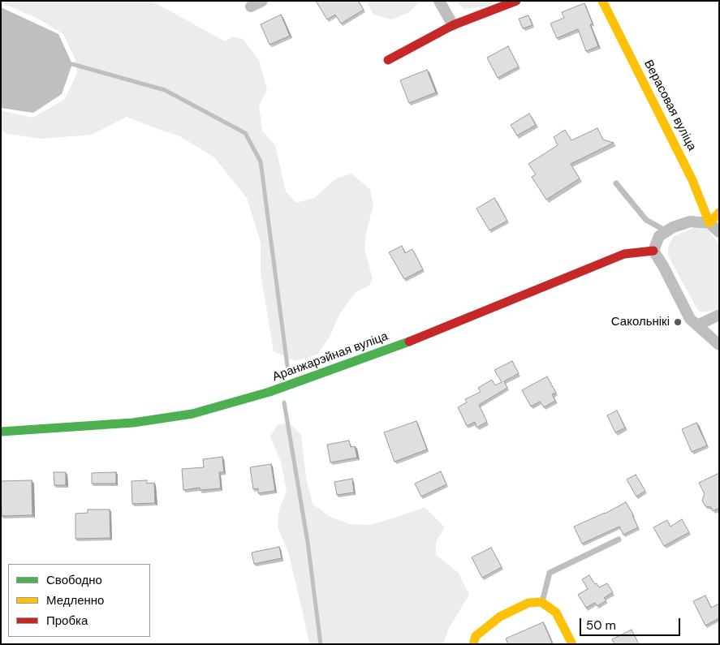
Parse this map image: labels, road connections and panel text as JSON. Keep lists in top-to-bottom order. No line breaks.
{"streets":{"street":["Верасовая вуліца","Аранжарэйная вуліца"]},"places":["Сакольнікі"],"legend":["Свободно","Медленно","Пробка"],"scale_bar":"50 m"}
